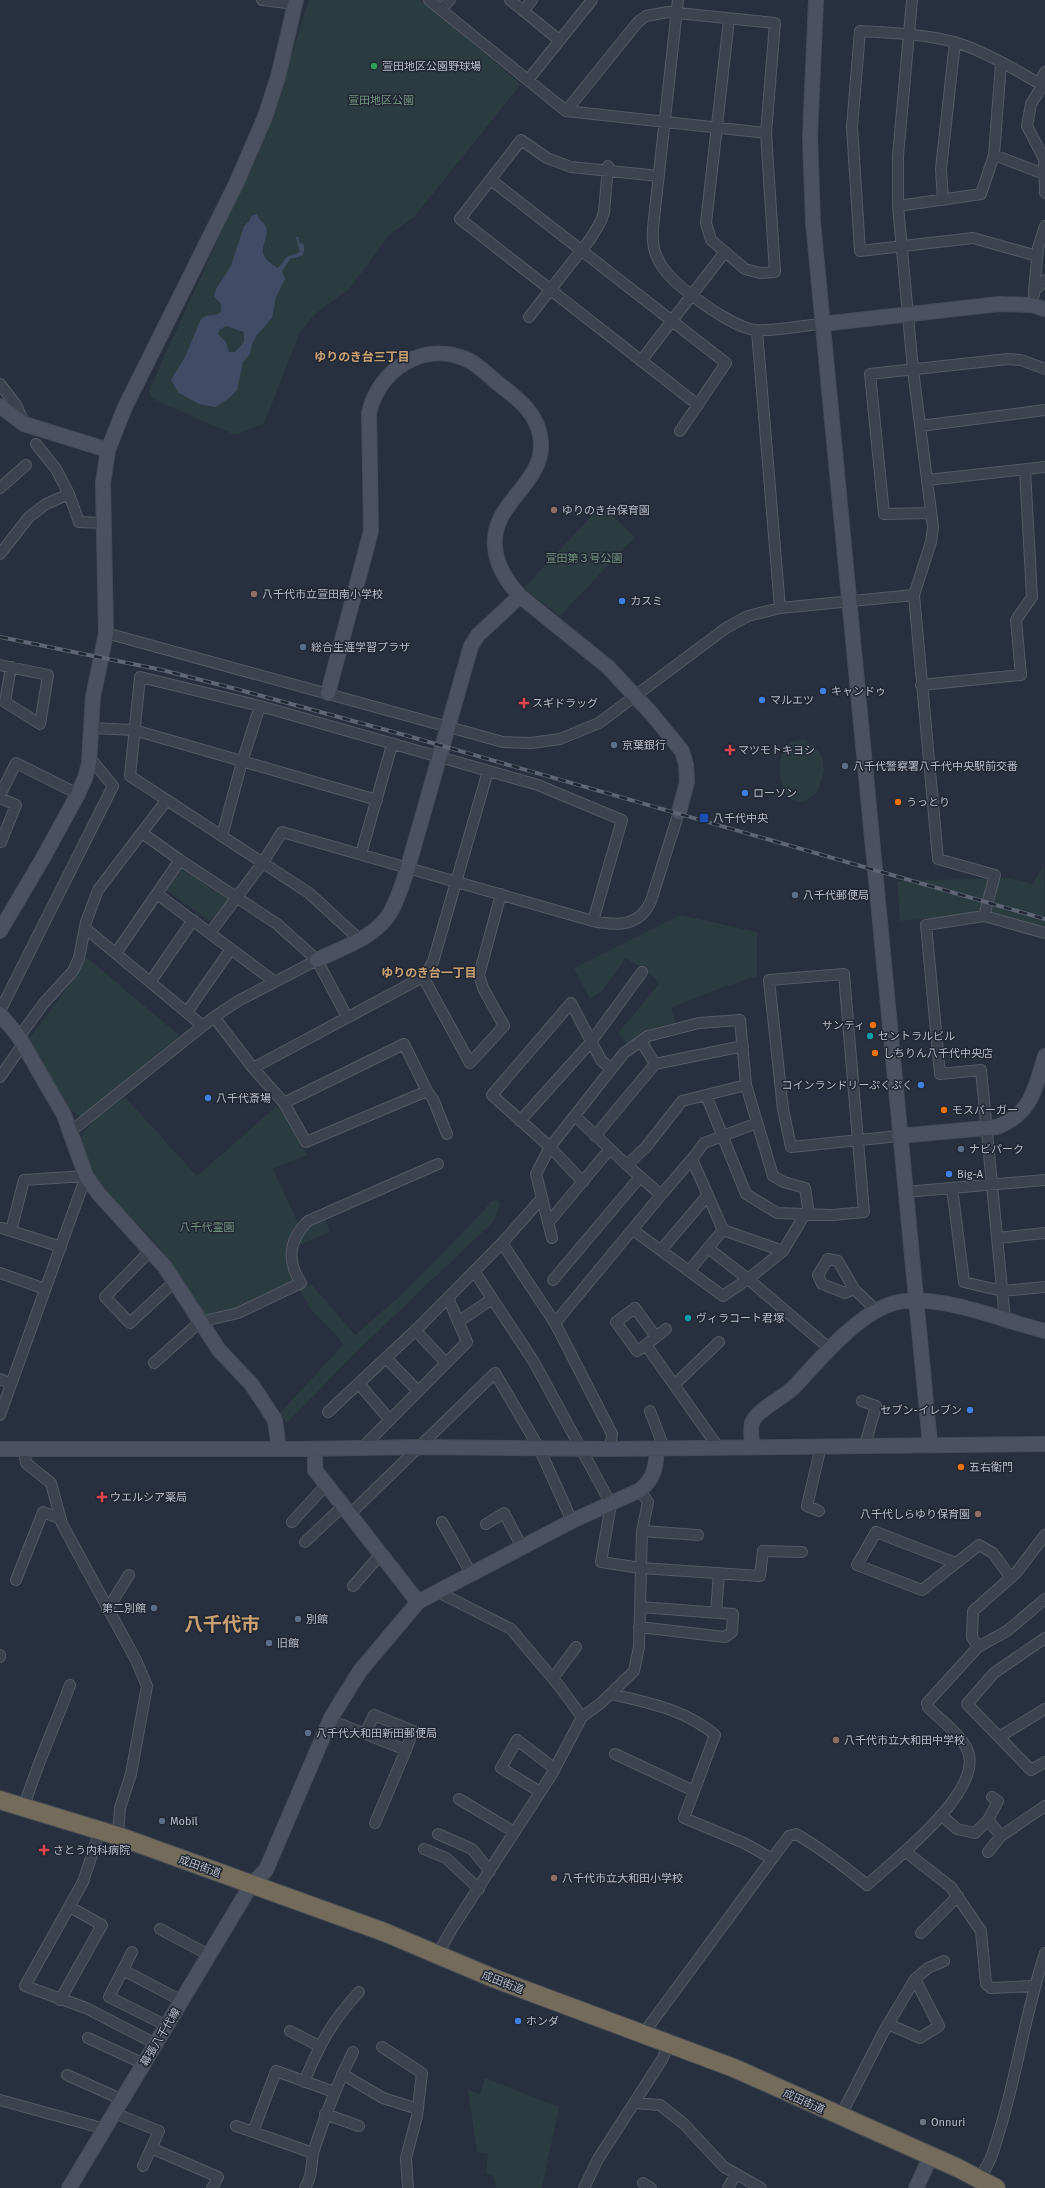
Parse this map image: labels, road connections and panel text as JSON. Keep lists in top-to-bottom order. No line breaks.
{"streets":{"highway":["成田街道"],"street":["幕張八千代線"]},"crossings":[["成田街道","幕張八千代線"]],"districts":["ゆりのき台三丁目","ゆりのき台一丁目","八千代市"],"parks":["萱田地区公園","萱田第３号公園","八千代霊園"],"places":{"other":["萱田地区公園野球場","ゆりのき台保育園","八千代市立萱田南小学校","カスミ","総合生涯学習プラザ","キャンドゥ","マルエツ","京葉銀行","八千代警察署八千代中央駅前交番","ローソン","うっとり","八千代郵便局","サンティ","セントラルビル","しちりん八千代中央店","コインランドリーぷくぷく","八千代斎場","モスバーガー","ナビパーク","Big-A","ヴィラコート君塚","セブン-イレブン","五右衛門","八千代しらゆり保育園","第二別館","別館","旧館","八千代大和田新田郵便局","八千代市立大和田中学校","Mobil","八千代市立大和田小学校","ホンダ","Onnuri"],"health":["スギドラッグ","マツモトキヨシ","ウエルシア薬局","さとう内科病院"],"transit":["八千代中央"]}}
